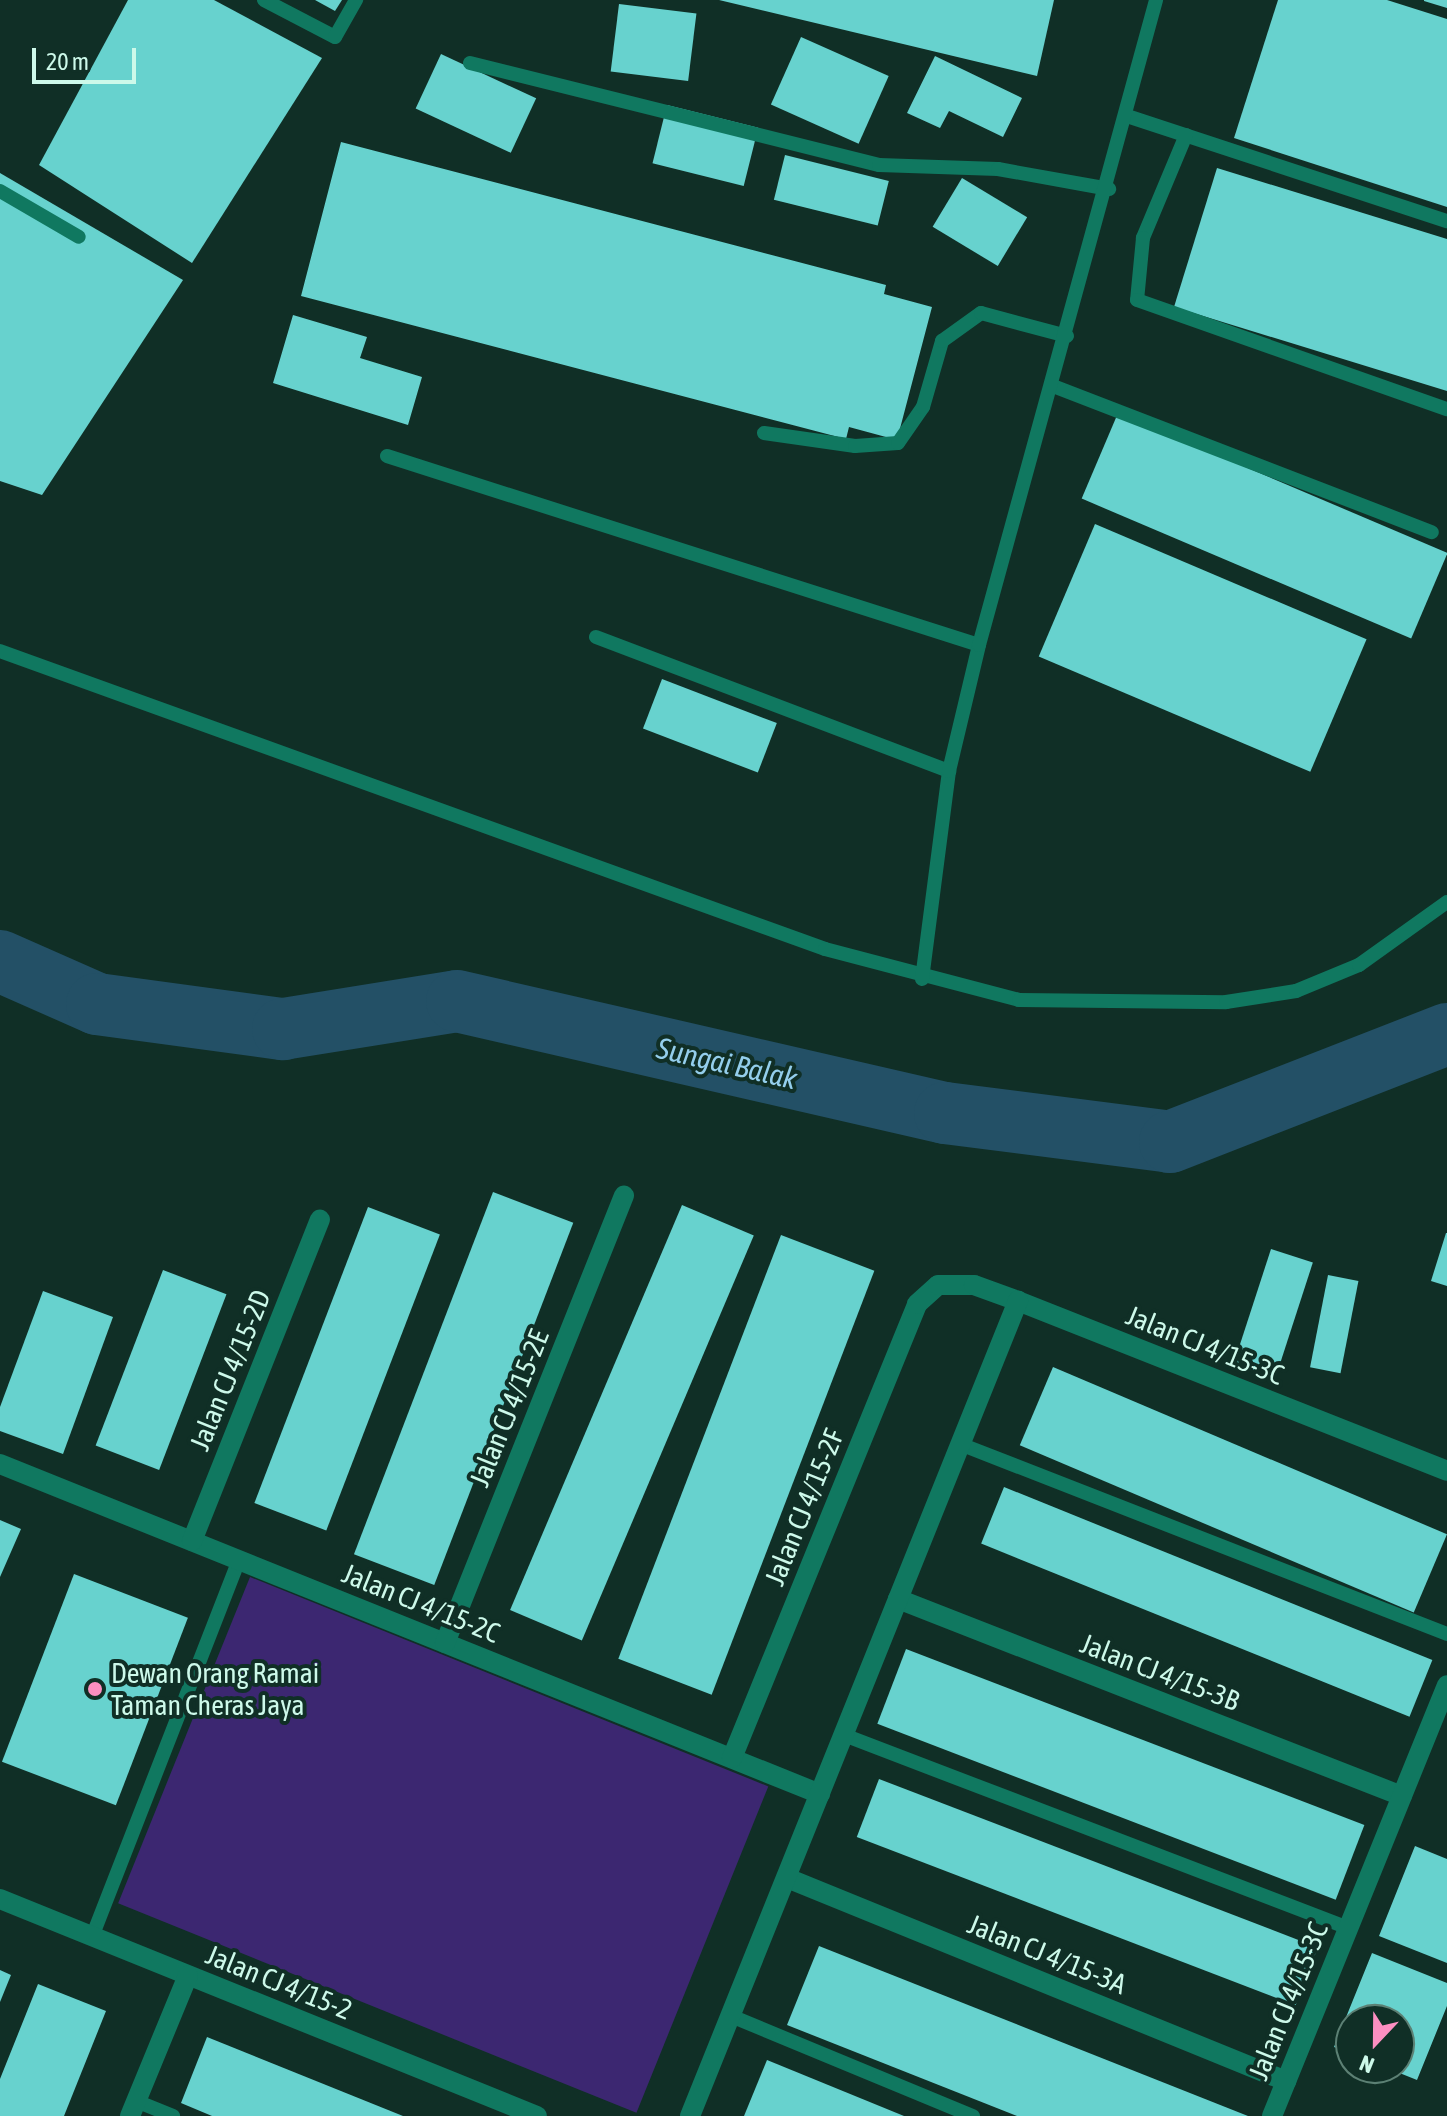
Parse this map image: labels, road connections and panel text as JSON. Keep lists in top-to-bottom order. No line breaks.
{"streets":{"street":["Jalan CJ 4/15-3C","Jalan CJ 4/15-2D","Jalan CJ 4/15-2E","Jalan CJ 4/15-2F","Jalan CJ 4/15-2C","Jalan CJ 4/15-3B","Jalan CJ 4/15-3A","Jalan CJ 4/15-2"]},"crossings":[["Jalan CJ 4/15-3C","Jalan CJ 4/15-2F"],["Jalan CJ 4/15-3C","Jalan CJ 4/15-3B"],["Jalan CJ 4/15-3C","Jalan CJ 4/15-3A"],["Jalan CJ 4/15-2D","Jalan CJ 4/15-2C"],["Jalan CJ 4/15-2E","Jalan CJ 4/15-2C"],["Jalan CJ 4/15-2F","Jalan CJ 4/15-2C"]],"water":["Sungai Balak"],"places":["Dewan Orang Ramai Taman Cheras Jaya"],"scale_bar":"20 m","north":"bottom"}
